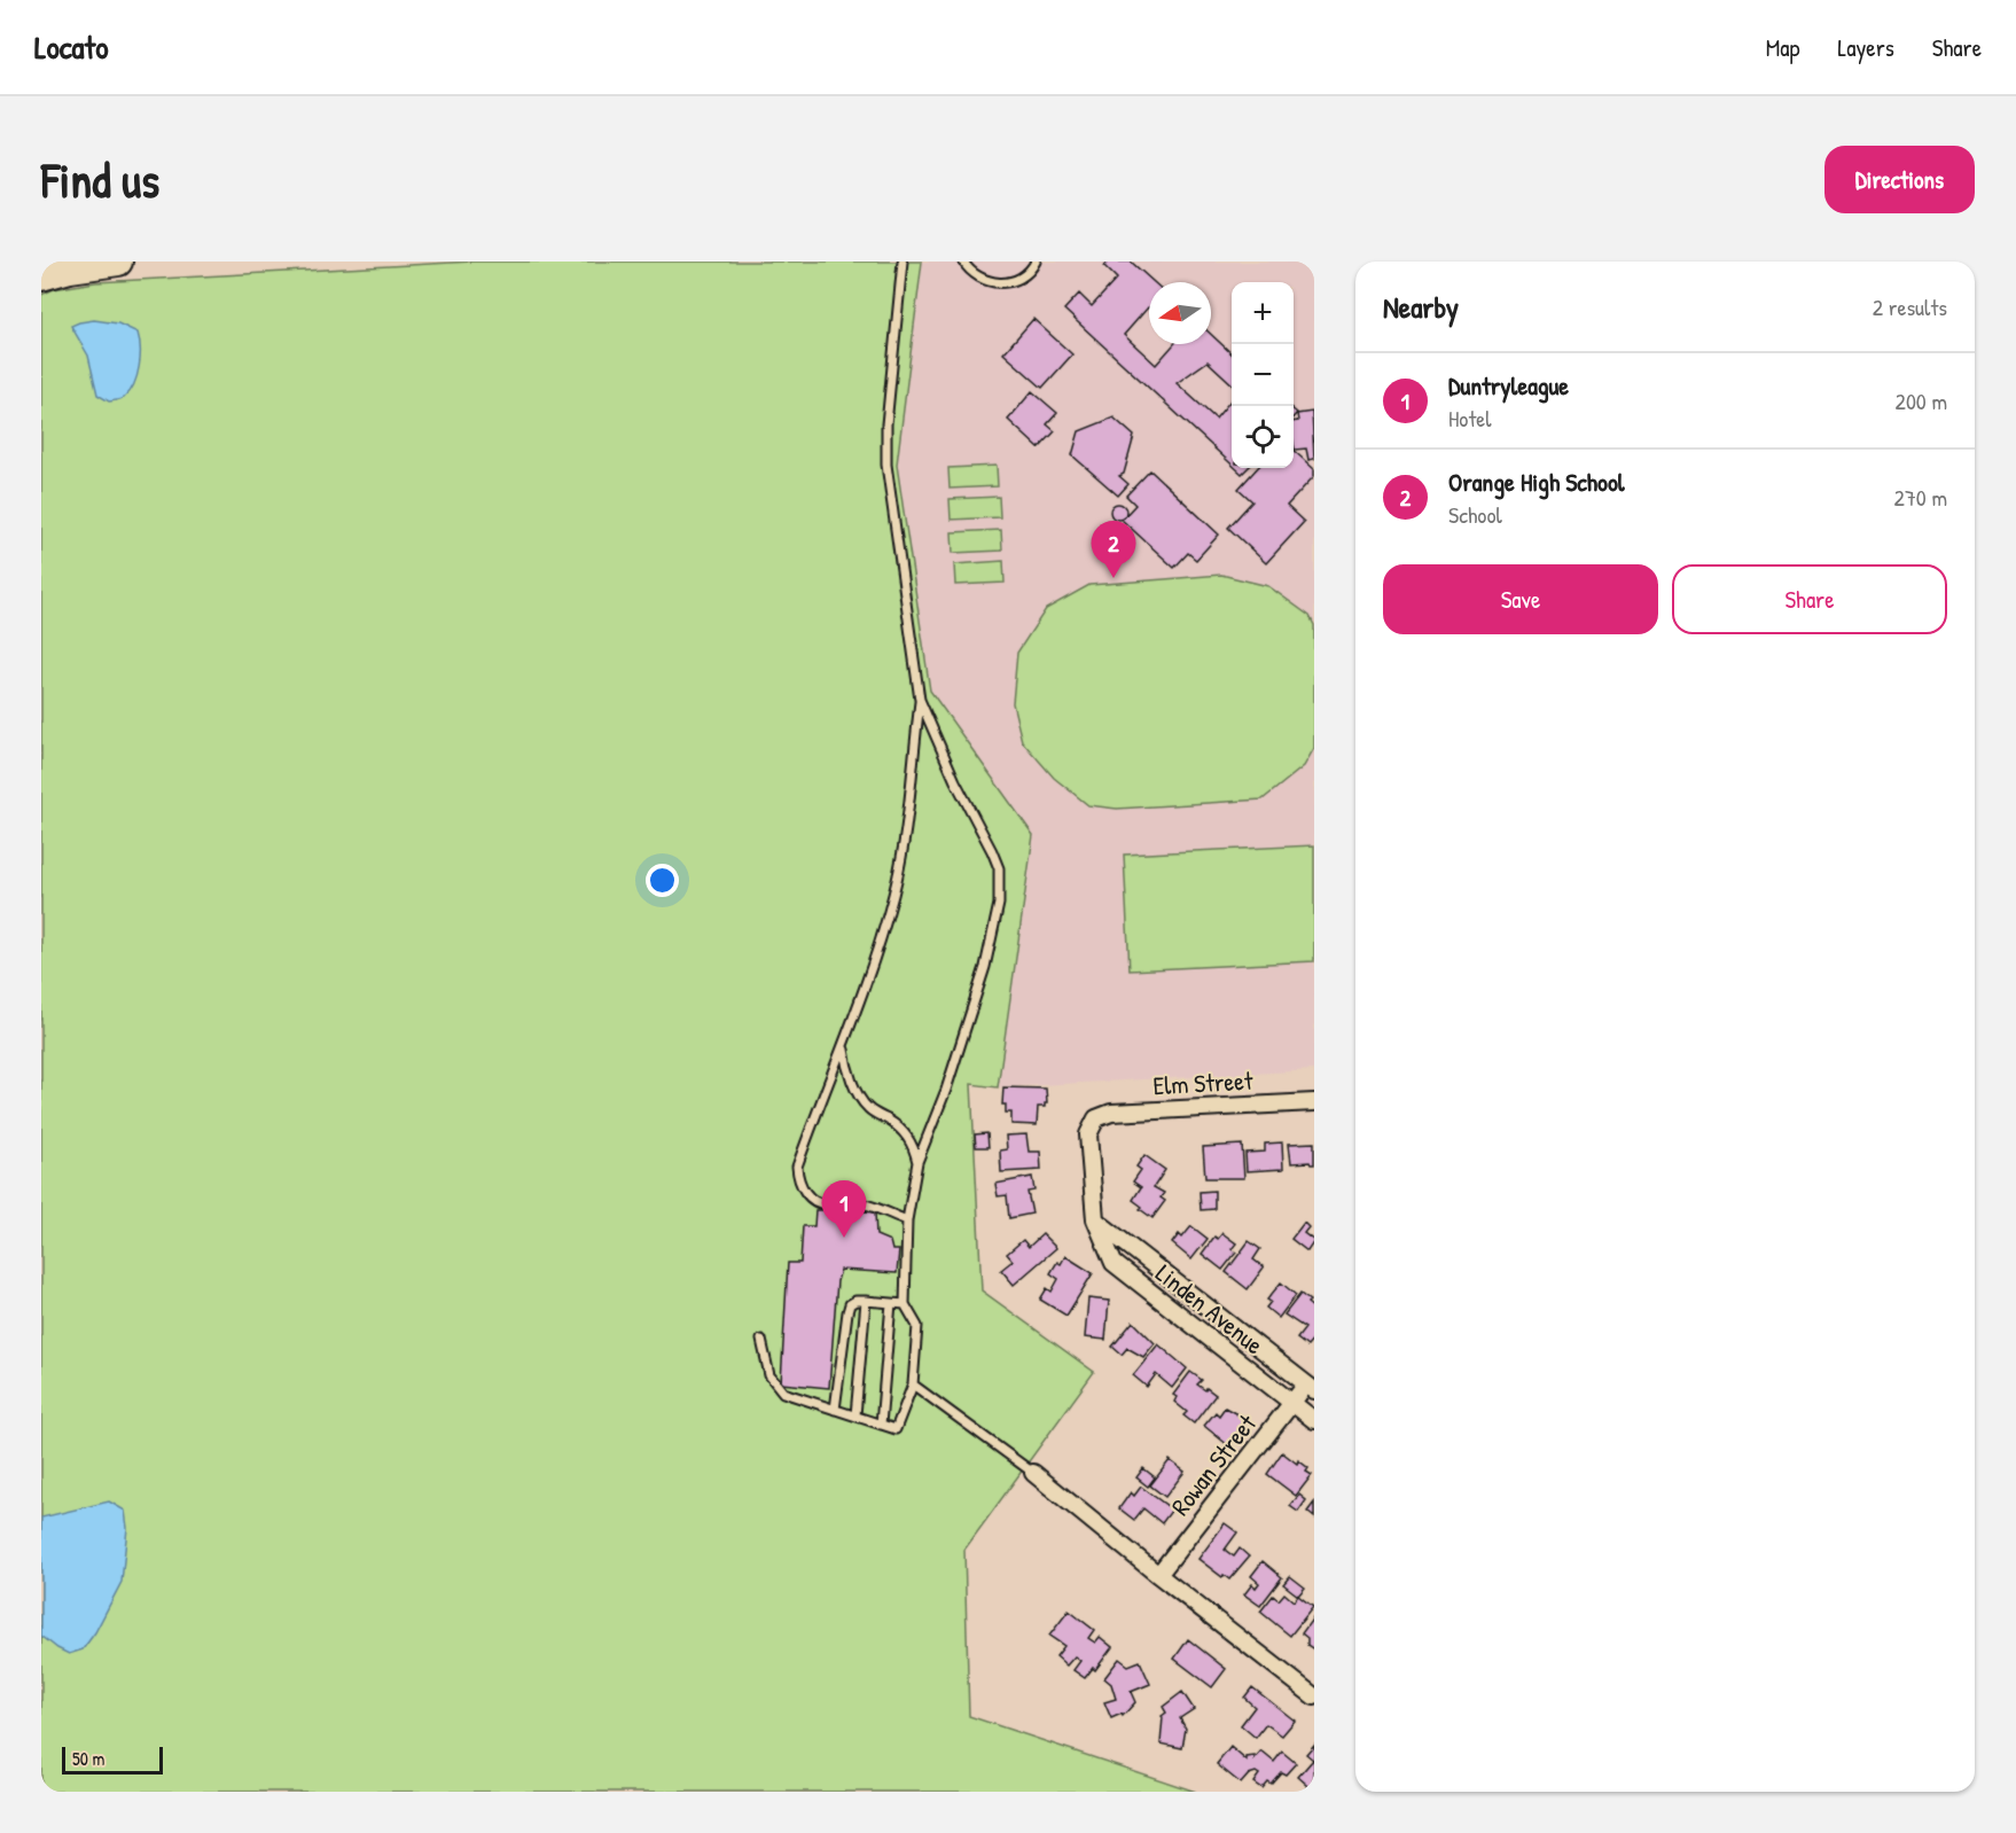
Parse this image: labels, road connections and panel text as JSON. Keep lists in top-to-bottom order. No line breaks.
{"streets":{"street":["Elm Street","Linden Avenue","Rowan Street"]},"crossings":[["Elm Street","Linden Avenue"],["Linden Avenue","Rowan Street"]],"scale_bar":"50 m","north":"left","page":{"header":"Locato","nav":["Map","Layers","Share"],"buttons":["Directions",["Save","Share"]],"title":"Find us","heading":["Nearby","2 results"],"map_buttons":["+","−"],"list":[{"mark":"1","name":"Duntryleague","note":"Hotel","value":"200 m"},{"mark":"2","name":"Orange High School","note":"School","value":"270 m"}],"pins":["2","1"],"scale":"50 m"}}
